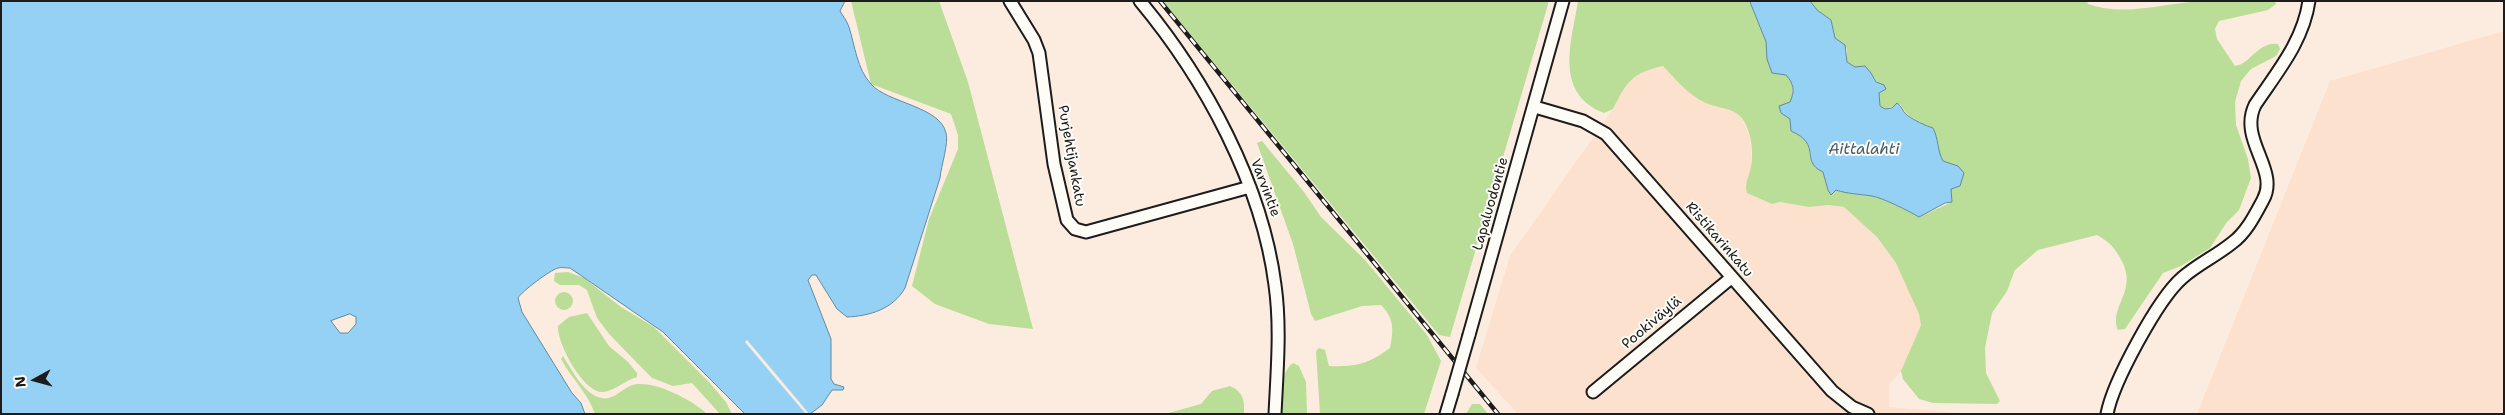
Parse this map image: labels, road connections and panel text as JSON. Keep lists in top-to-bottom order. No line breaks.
{"streets":{"street":["Purjehtijankatu","Varvintie","Lapaluodontie","Ristikarinkatu","Pookiväylä"]},"crossings":[["Purjehtijankatu","Varvintie"],["Lapaluodontie","Ristikarinkatu"],["Ristikarinkatu","Pookiväylä"]],"water":["Aittalahti"],"north":"left"}
